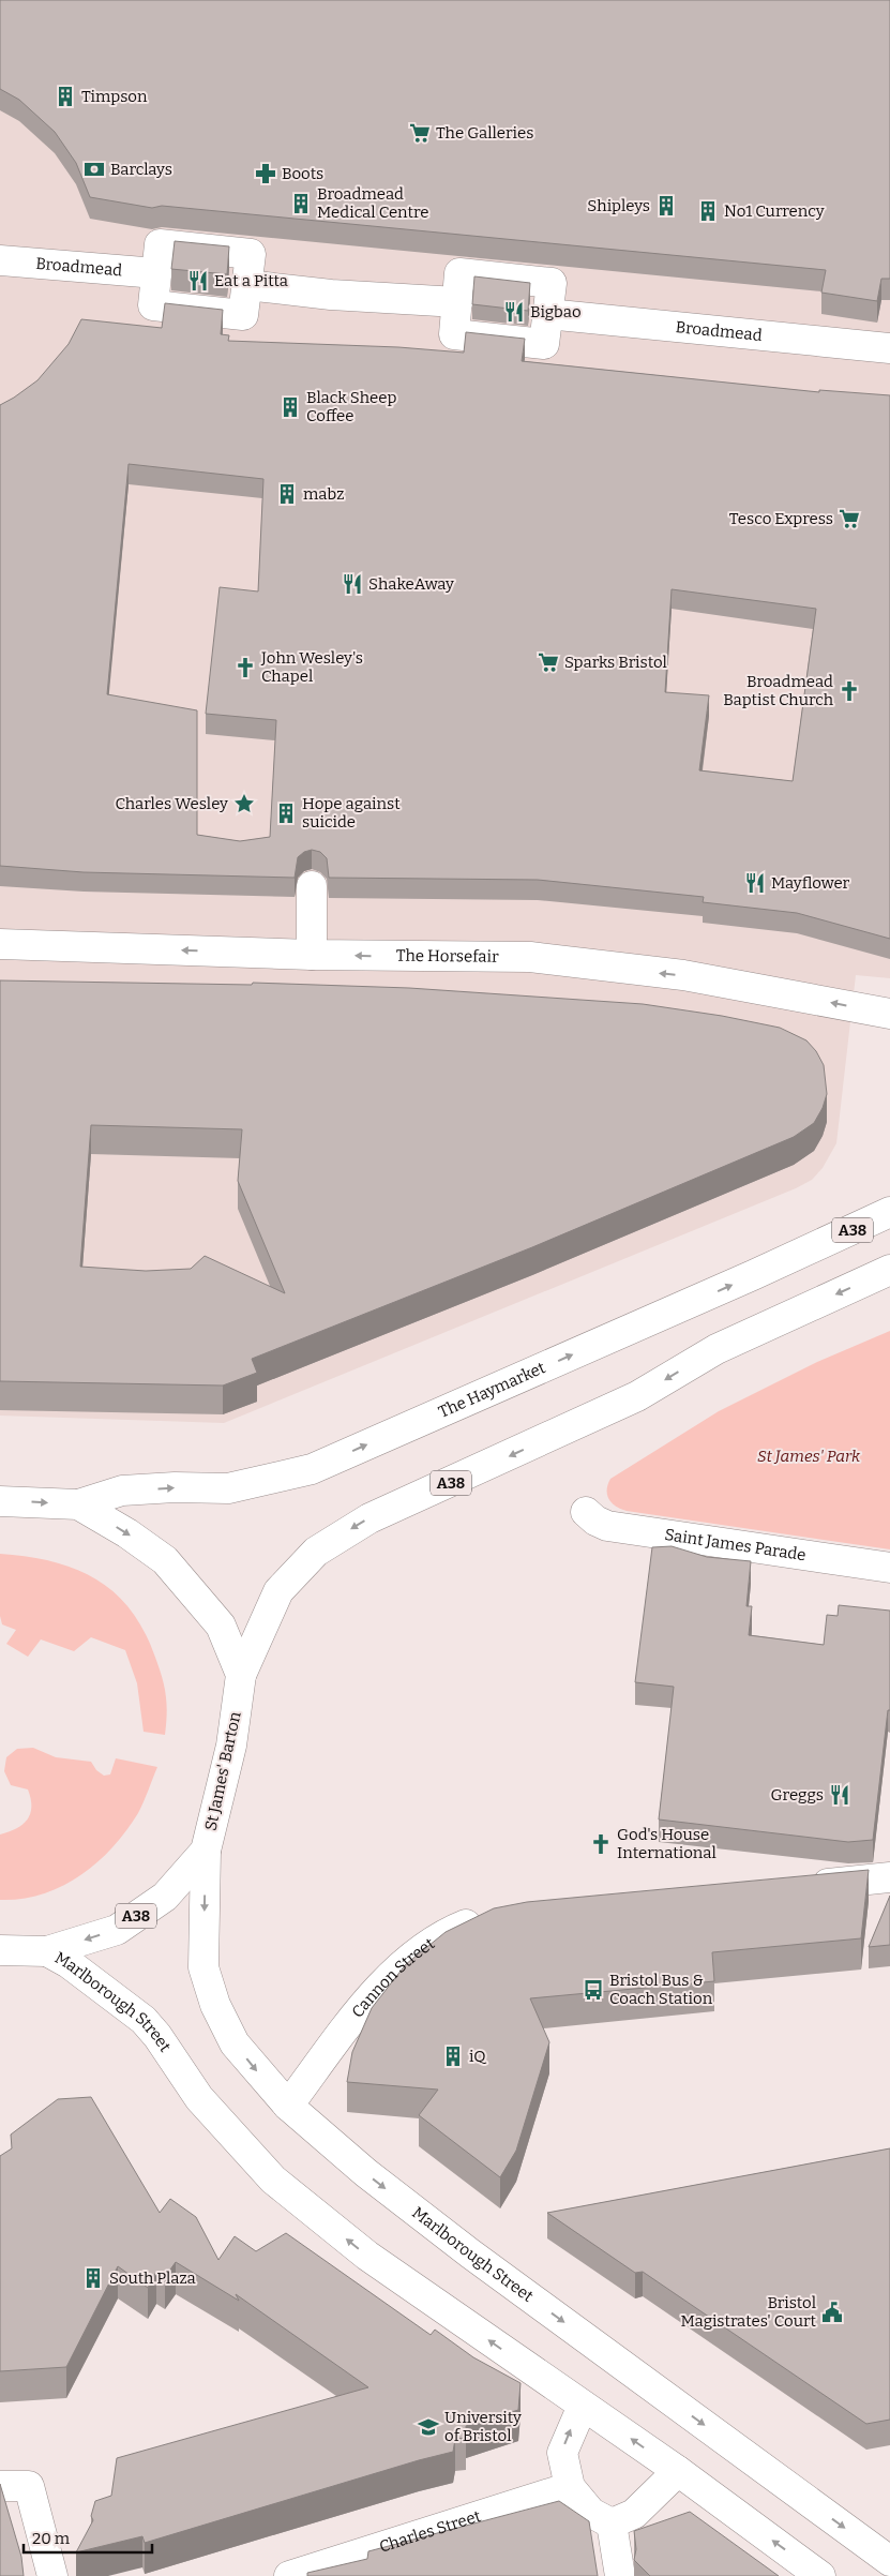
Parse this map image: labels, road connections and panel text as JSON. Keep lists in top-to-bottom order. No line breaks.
{"streets":{"main road":["Broadmead","The Horsefair","A38","The Haymarket","Saint James Parade","St James' Barton","Cannon Street","Marlborough Street","Charles Street"]},"crossings":[["A38","The Haymarket"],["A38","St James' Barton"],["St James' Barton","Marlborough Street"],["Cannon Street","Marlborough Street"]],"one_way":["The Horsefair","St James' Barton"],"parks":["St James' Park"],"places":{"building":["Timpson","Broadmead Medical Centre","Shipleys","No1 Currency","Black Sheep Coffee","mabz","Hope against suicide","iQ","South Plaza"],"supermarket":["The Galleries","Tesco Express","Sparks Bristol"],"bank":["Barclays"],"pharmacy":["Boots"],"restaurant":["Eat a Pitta","Bigbao","ShakeAway","Mayflower","Greggs"],"church":["John Wesley's Chapel","Broadmead Baptist Church","God's House International"],"place":["Charles Wesley"],"bus stop":["Bristol Bus & Coach Station"],"public building":["Bristol Magistrates' Court"],"school or university":["University of Bristol"]},"scale_bar":"20 m"}
